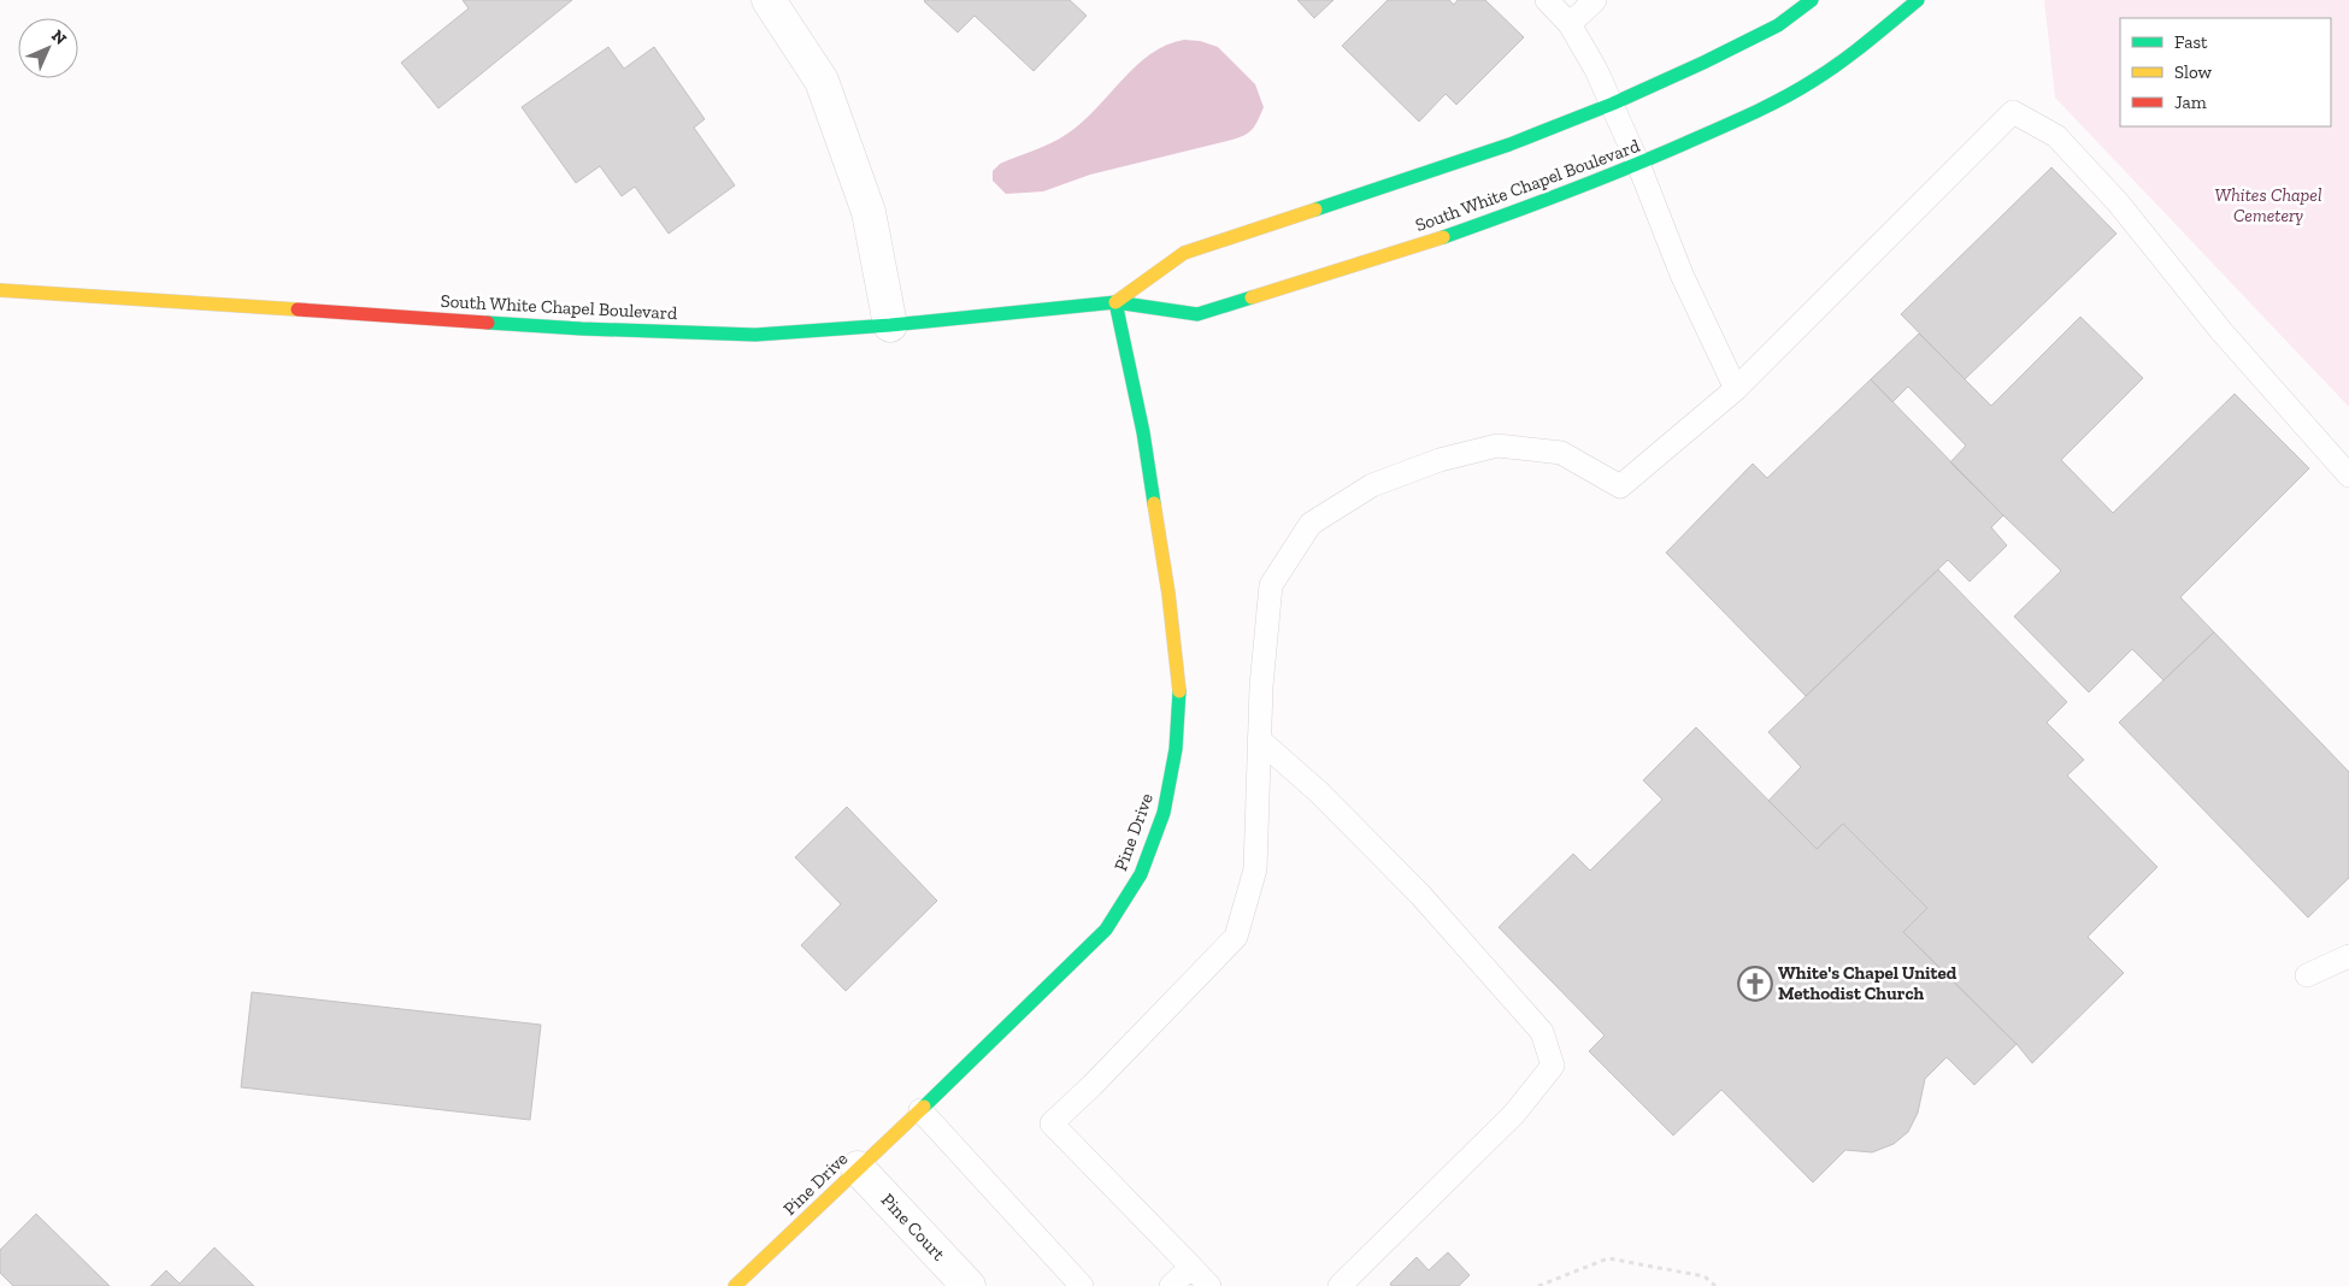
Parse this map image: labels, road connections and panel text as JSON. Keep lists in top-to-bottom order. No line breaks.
{"streets":{"main road":["South White Chapel Boulevard","Pine Drive"],"street":["Pine Court"]},"crossings":[["South White Chapel Boulevard","Pine Drive"],["Pine Drive","Pine Court"]],"parks":["Whites Chapel Cemetery"],"places":{"church":["White's Chapel United Methodist Church"]},"legend":["Fast","Slow","Jam"],"north":"top right"}
